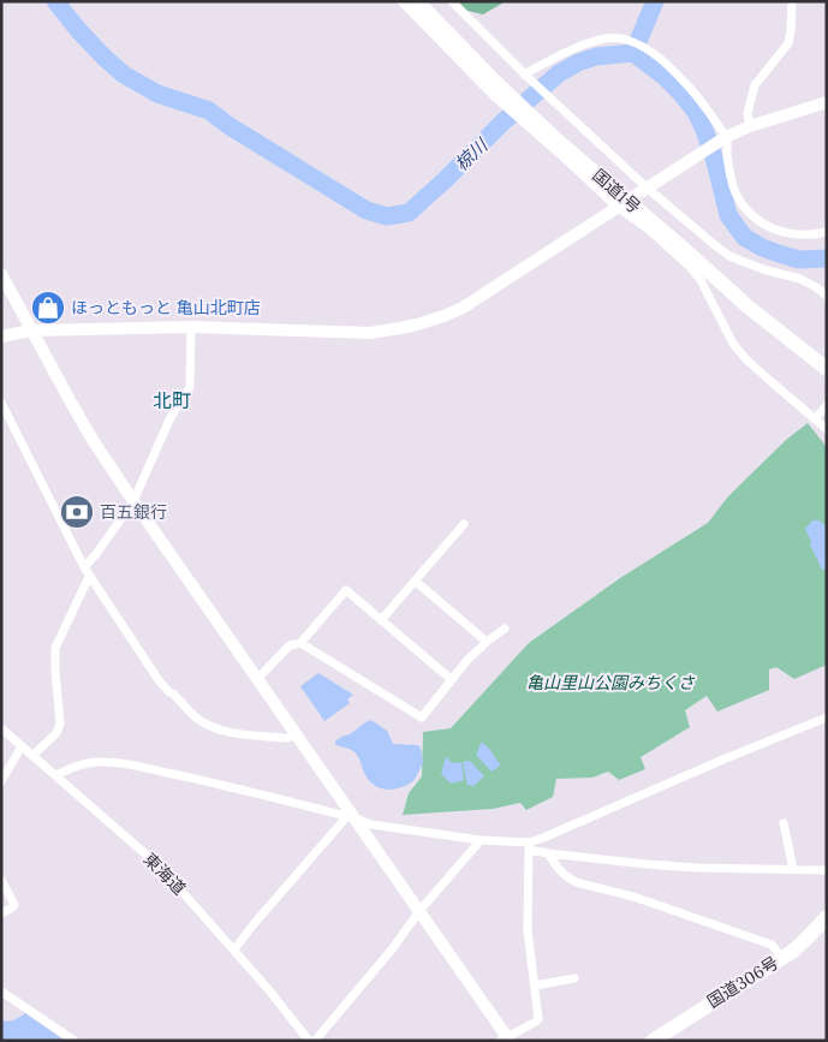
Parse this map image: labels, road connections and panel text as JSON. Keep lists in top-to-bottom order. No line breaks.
{"streets":{"highway":["国道1号","国道306号"],"street":["東海道"]},"districts":["北町"],"water":["椋川"],"parks":["亀山里山公園みちくさ"],"places":{"shop":["ほっともっと 亀山北町店"],"bank":["百五銀行"]}}
